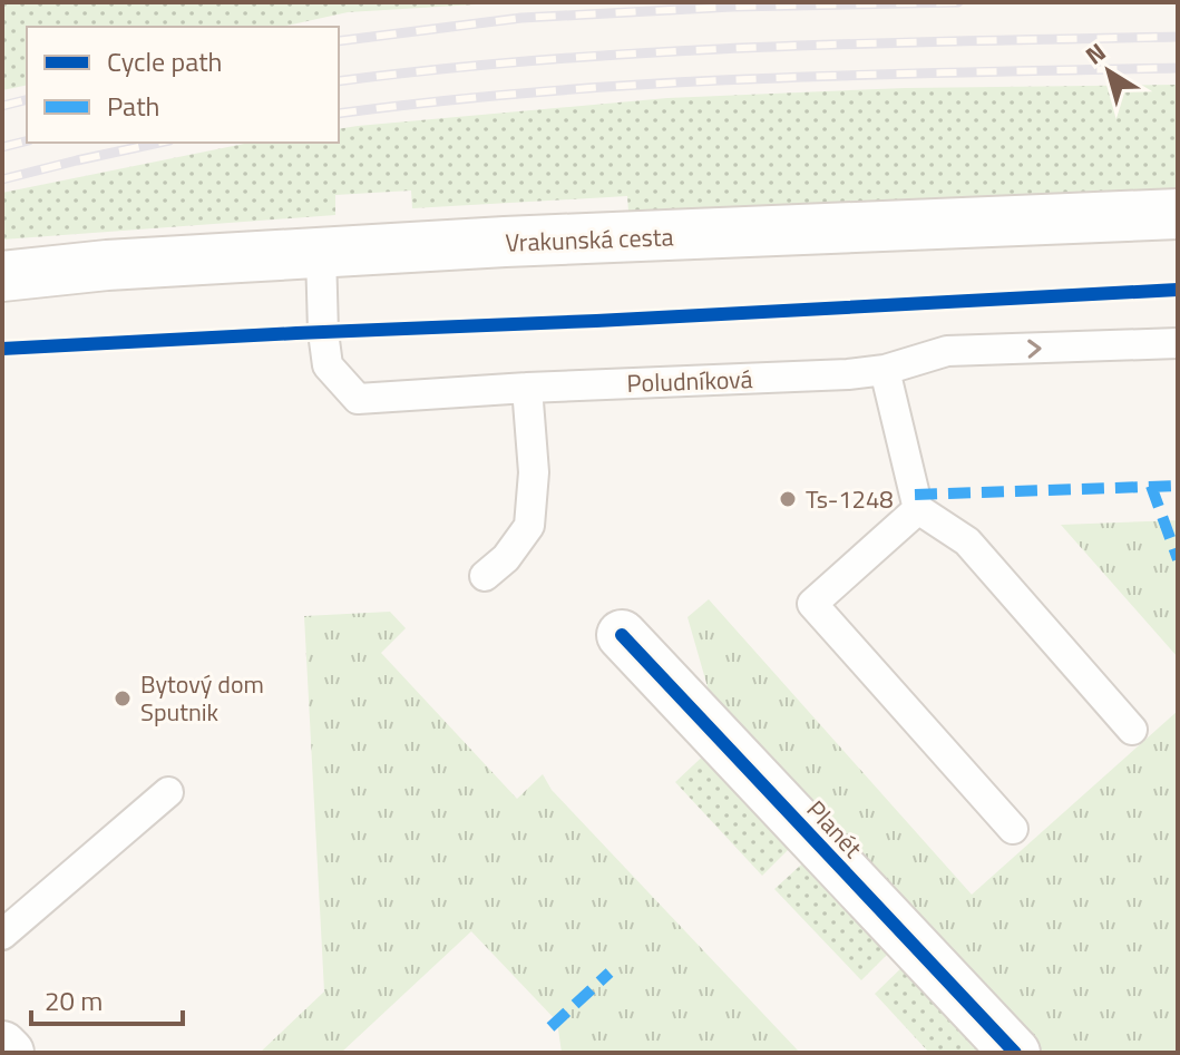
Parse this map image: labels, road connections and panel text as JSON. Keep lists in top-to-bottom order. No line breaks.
{"streets":{"main road":["Vrakunská cesta","Planét"],"lane":["Poludníková"]},"crossings":[["Vrakunská cesta","Poludníková"]],"places":["Ts-1248","Bytový dom Sputnik"],"legend":["Cycle path","Path"],"scale_bar":"20 m","north":"top left"}
